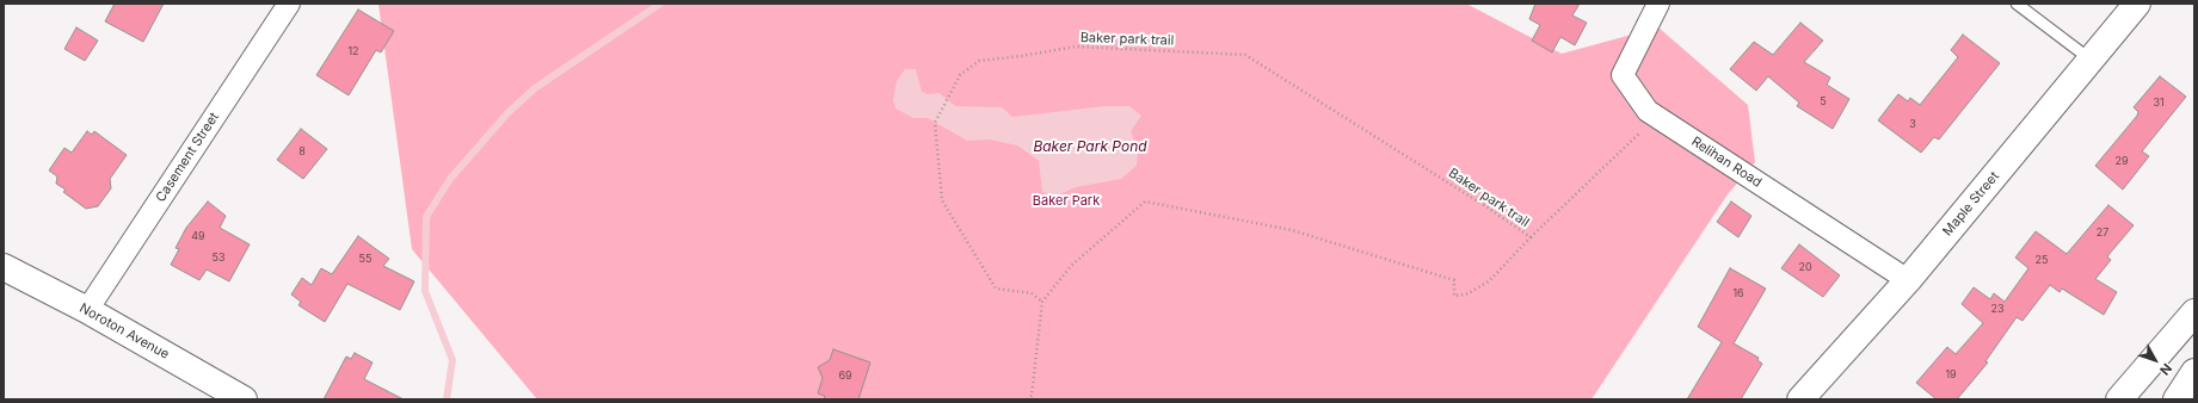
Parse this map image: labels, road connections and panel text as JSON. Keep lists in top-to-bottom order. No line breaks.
{"streets":{"main road":["Maple Street","Noroton Avenue"],"street":["Casement Street","Relihan Road"],"path":["Baker park trail"]},"crossings":[["Baker park trail","Relihan Road"],["Casement Street","Noroton Avenue"],["Relihan Road","Maple Street"]],"water":["Baker Park Pond"],"parks":["Baker Park"],"house_numbers":["12","5","31","3","8","29","27","49","53","55","25","20","16","23","19","69"],"north":"bottom right"}
